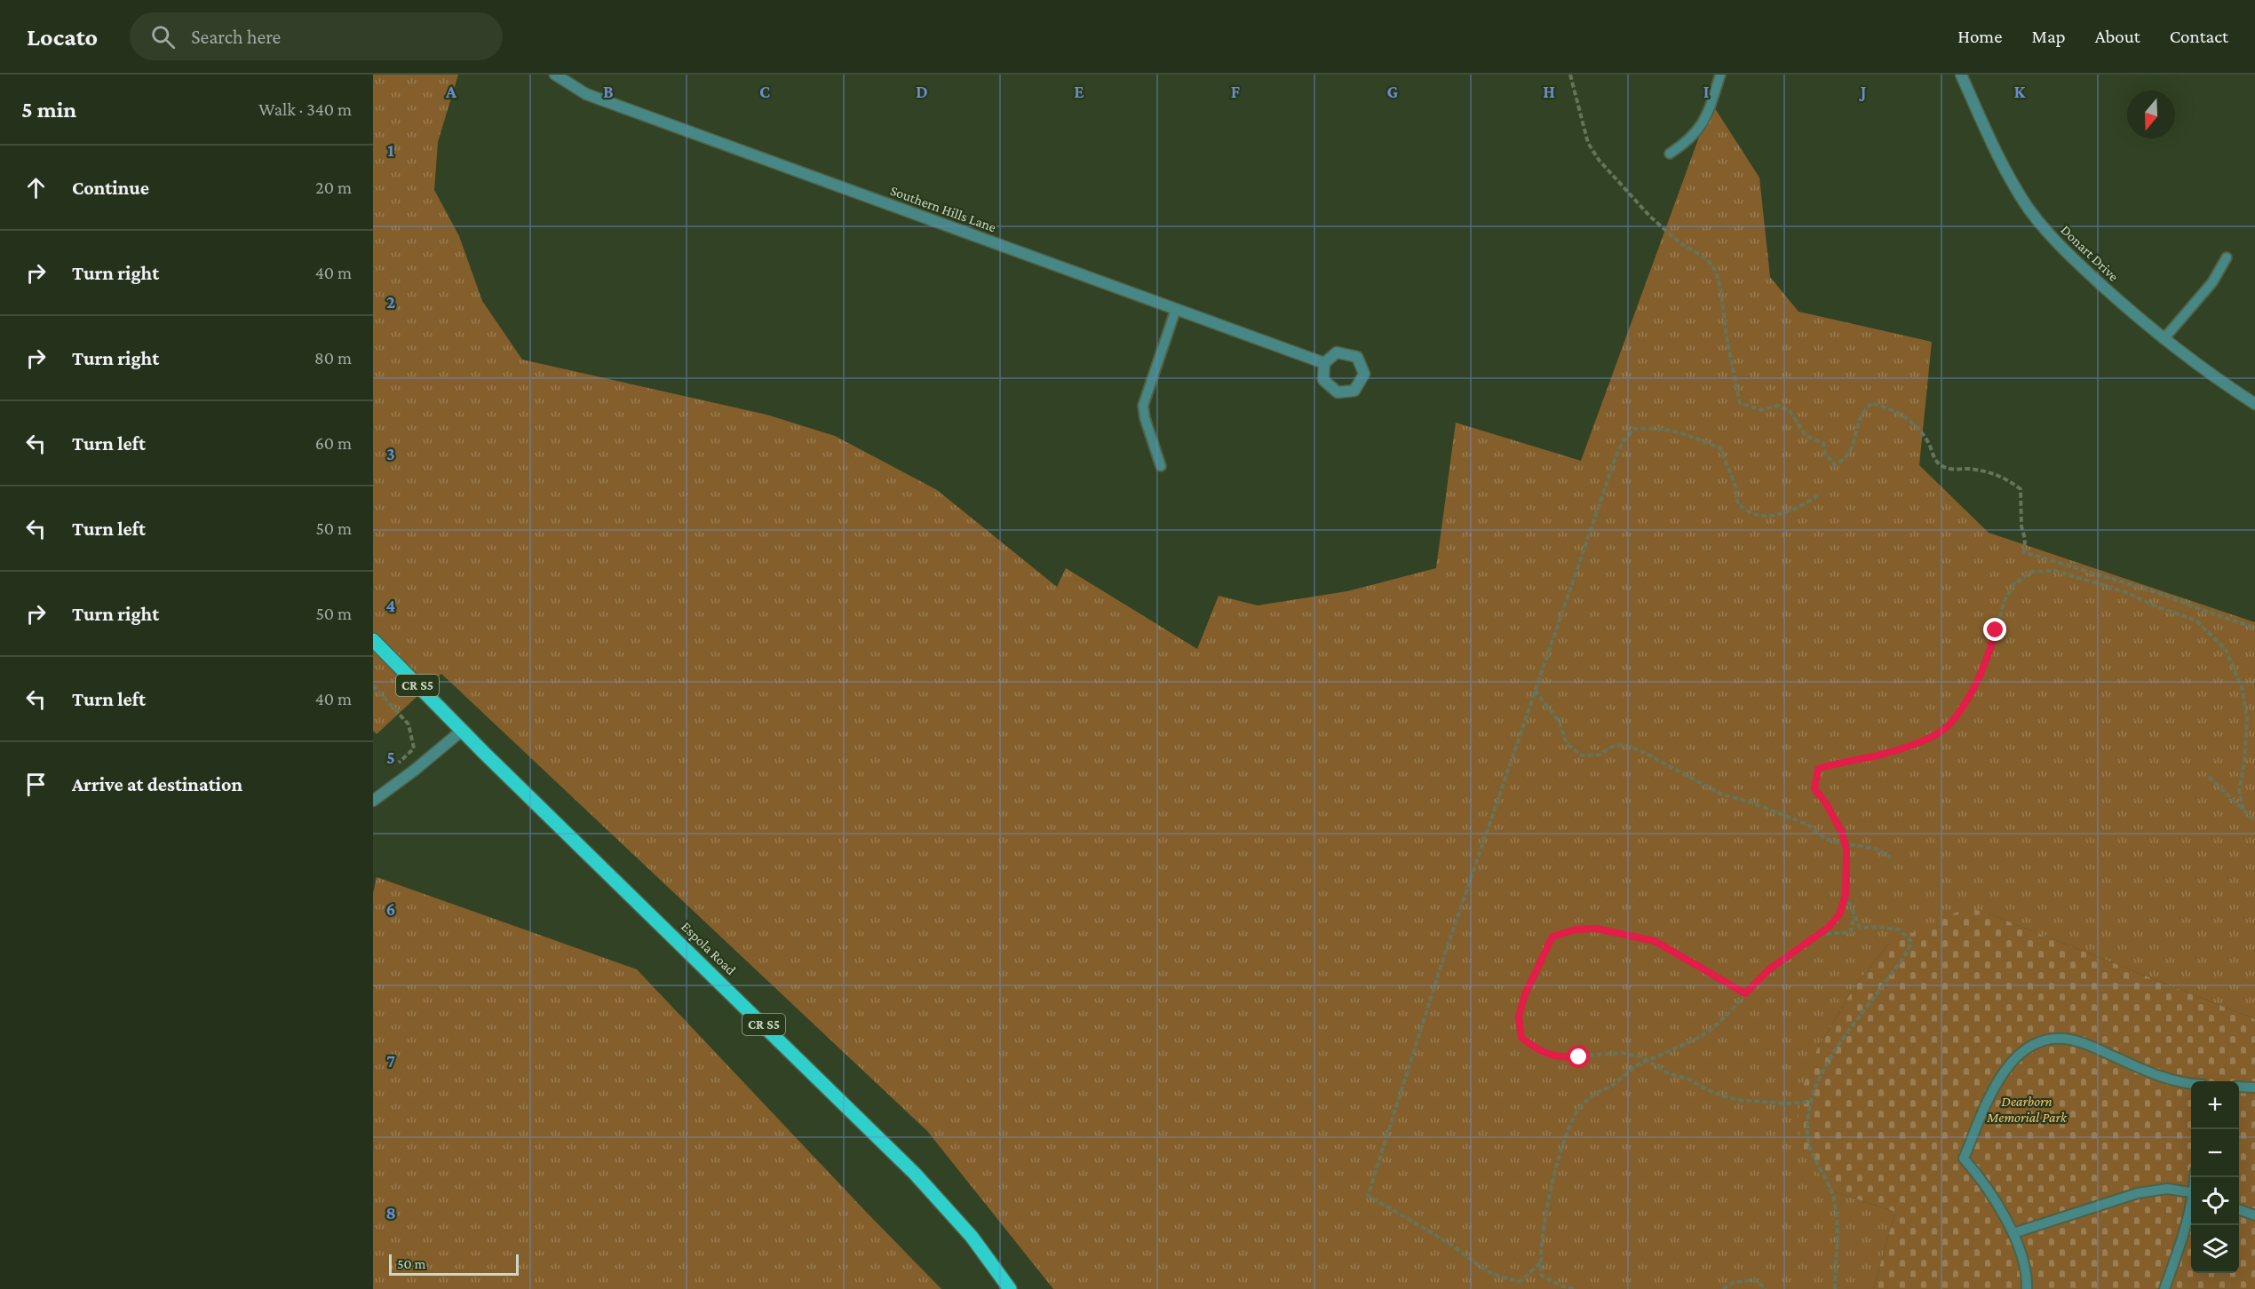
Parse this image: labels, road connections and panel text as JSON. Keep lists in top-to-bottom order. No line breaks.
{"streets":{"main road":["CR S5","Espola Road"],"street":["Southern Hills Lane","Donart Drive"]},"parks":["Dearborn Memorial Park"],"scale_bar":"50 m","north":"bottom","page":{"header":"Locato","search":"Search here","nav":["Home","Map","About","Contact"],"heading":["5 min","Walk · 340 m"],"list":[["Continue","20 m"],["Turn right","40 m"],["Turn right","80 m"],["Turn left","60 m"],["Turn left","50 m"],["Turn right","50 m"],["Turn left","40 m"],"Arrive at destination"],"map_buttons":["+","−"],"scale":"50 m"},"grid":{"columns":["A","B","C","D","E","F","G","H","I","J","K"],"rows":["1","2","3","4","5","6","7","8"]}}
